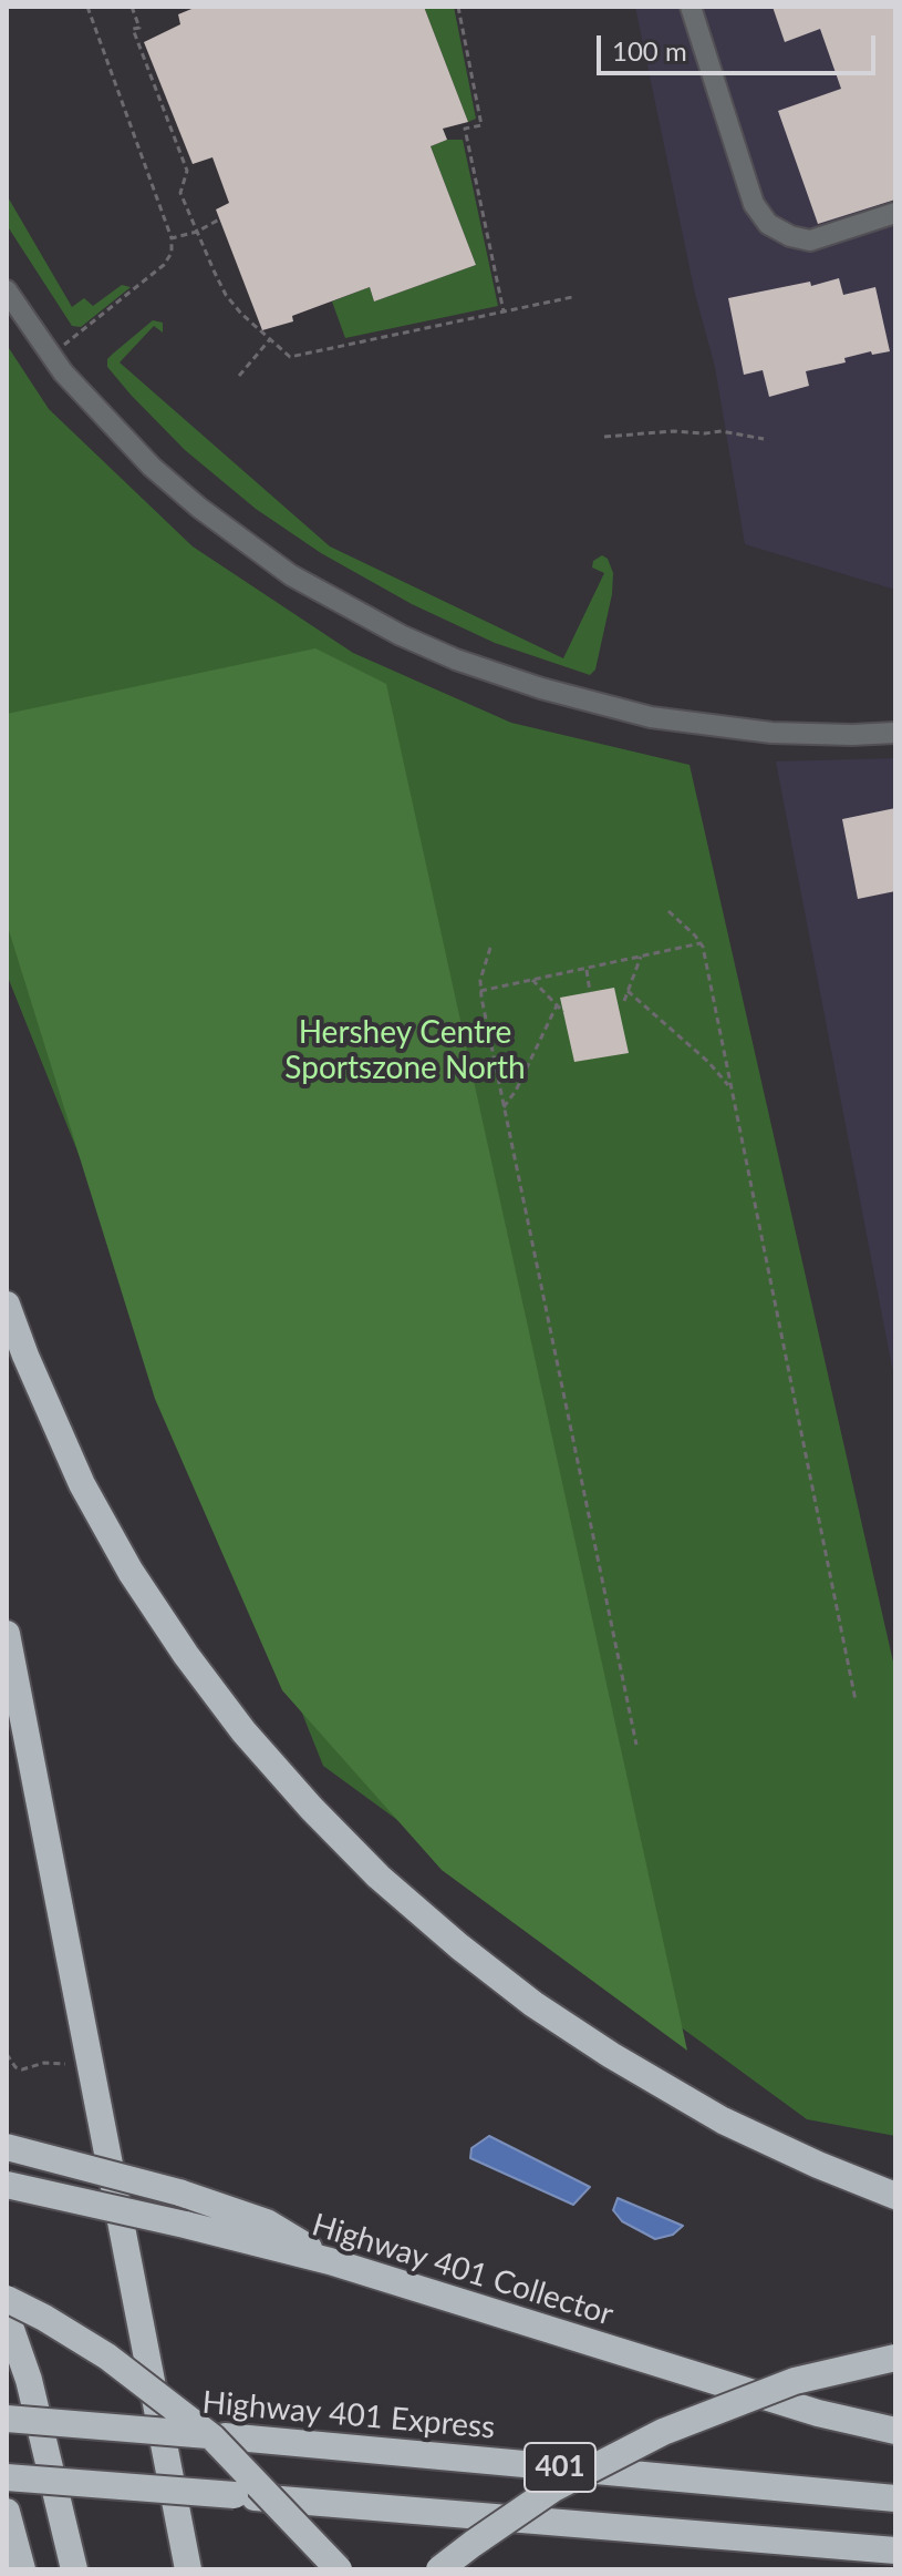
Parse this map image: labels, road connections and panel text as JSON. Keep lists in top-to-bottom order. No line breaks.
{"streets":{"highway":["Highway 401 Collector","Highway 401 Express","401"]},"parks":["Hershey Centre Sportszone North"],"scale_bar":"100 m"}
